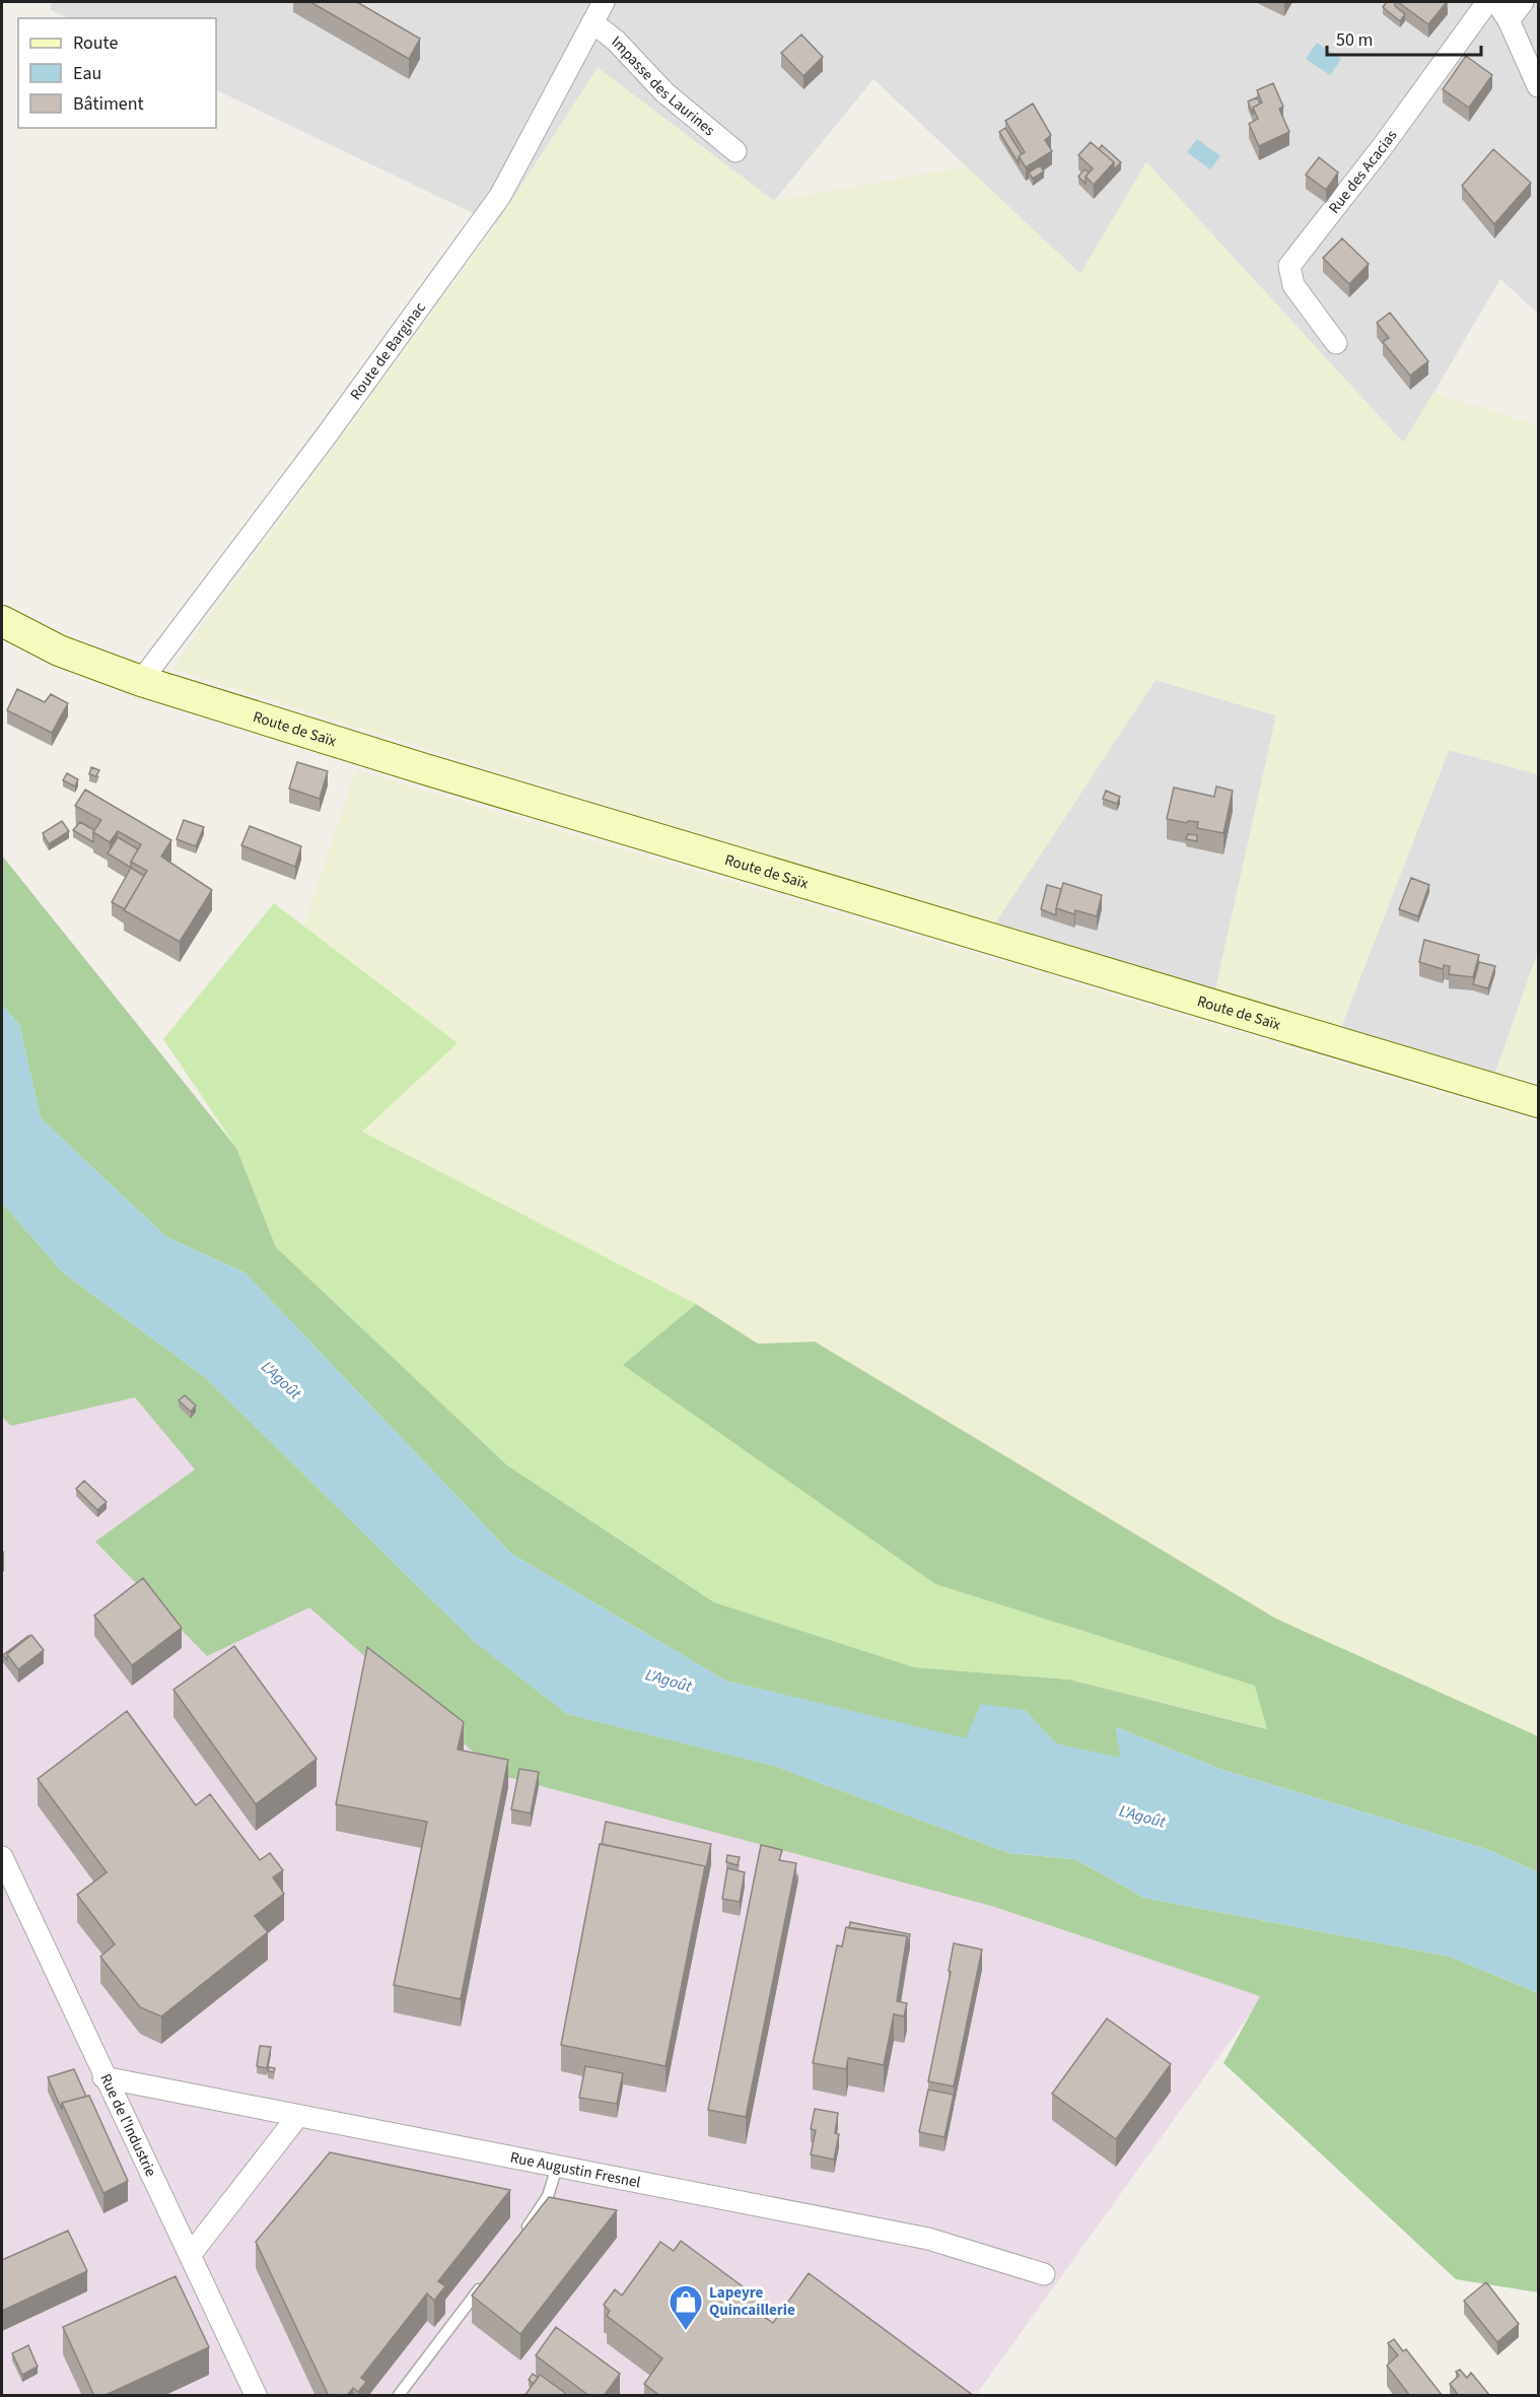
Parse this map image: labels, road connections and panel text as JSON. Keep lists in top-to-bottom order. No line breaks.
{"streets":{"street":["Impasse des Laurines","Rue des Acacias","Route de Barginac","Route de Saïx","Rue de l'Industrie","Rue Augustin Fresnel"]},"crossings":[["Impasse des Laurines","Route de Barginac"],["Route de Barginac","Route de Saïx"],["Rue de l'Industrie","Rue Augustin Fresnel"]],"water":["L'Agoût"],"places":{"shop":["Lapeyre Quincaillerie"]},"legend":["Route","Eau","Bâtiment"],"scale_bar":"50 m"}
